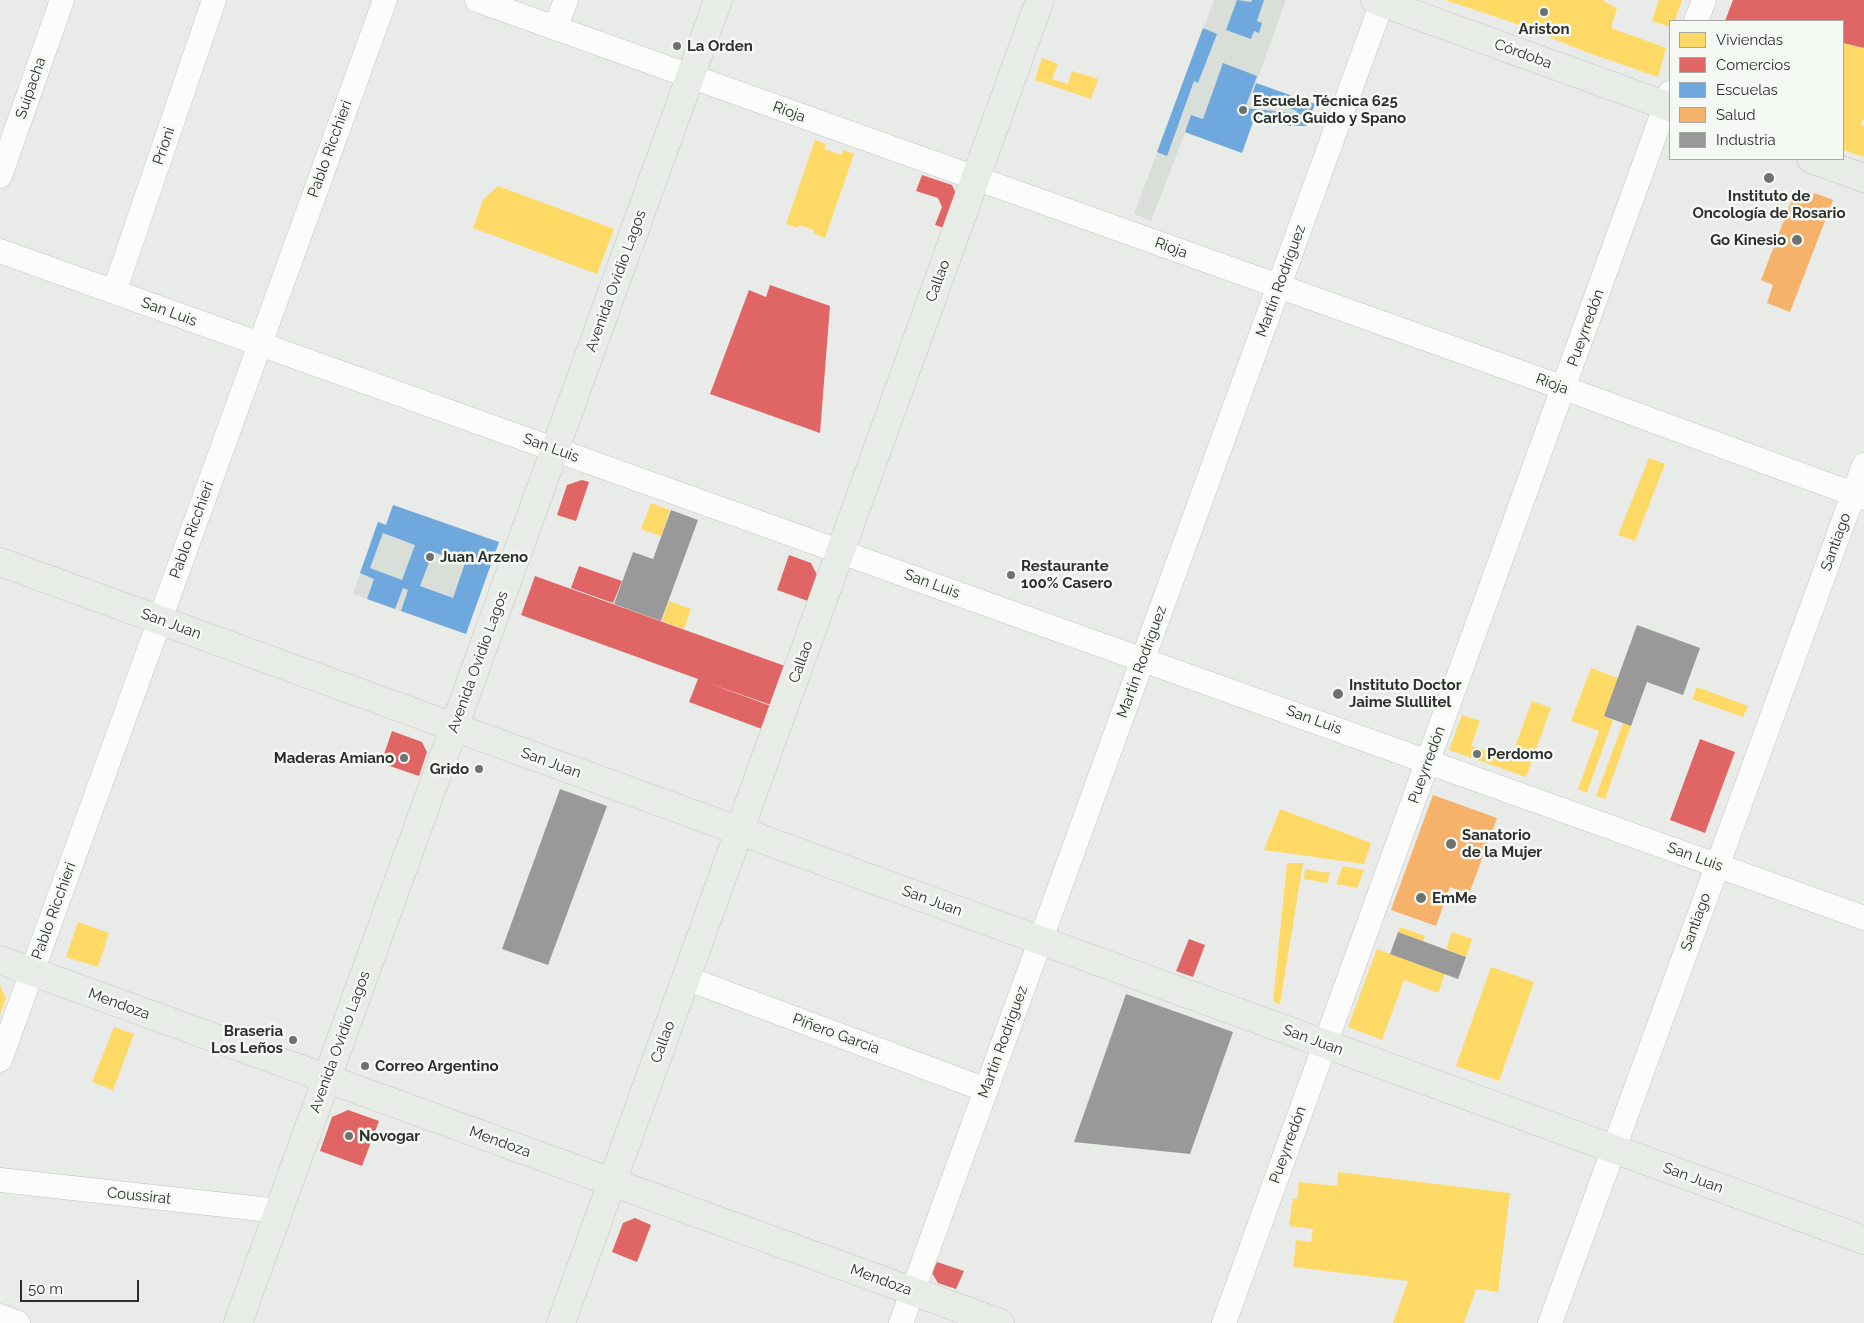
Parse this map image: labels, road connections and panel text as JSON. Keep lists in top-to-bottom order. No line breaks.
{"streets":{"main road":["Córdoba","Avenida Ovidio Lagos","Callao","San Juan","Mendoza"],"street":["Suipacha","Rioja","Prioni","Pablo Ricchieri","Martín Rodríguez","San Luis","Pueyrredón","Santiago","Piñero García","Coussirat"]},"crossings":[["Córdoba","Martín Rodríguez"],["Córdoba","Pueyrredón"],["Rioja","Avenida Ovidio Lagos"],["Rioja","Callao"],["Rioja","Martín Rodríguez"],["Rioja","Pueyrredón"],["Rioja","Santiago"],["Prioni","San Luis"],["Pablo Ricchieri","San Luis"],["Pablo Ricchieri","San Juan"],["Pablo Ricchieri","Mendoza"],["Avenida Ovidio Lagos","San Luis"],["Avenida Ovidio Lagos","San Juan"],["Avenida Ovidio Lagos","Mendoza"],["Avenida Ovidio Lagos","Coussirat"],["Callao","San Luis"],["Callao","San Juan"],["Callao","Mendoza"],["Callao","Piñero García"],["Martín Rodríguez","San Luis"],["Martín Rodríguez","San Juan"],["Martín Rodríguez","Mendoza"],["Martín Rodríguez","Piñero García"],["San Luis","Pueyrredón"],["San Luis","Santiago"],["Pueyrredón","San Juan"],["Santiago","San Juan"]],"places":["Ariston","La Orden","Escuela Técnica 625 Carlos Guido y Spano","Instituto de Oncología de Rosario","Go Kinesio","Juan Arzeno","Restaurante 100% Casero","Instituto Doctor Jaime Slullitel","Perdomo","Maderas Amiano","Grido","Sanatorio de la Mujer","EmMe","Braseria Los Leños","Correo Argentino","Novogar"],"legend":["Viviendas","Comercios","Escuelas","Salud","Industria"],"scale_bar":"50 m"}
